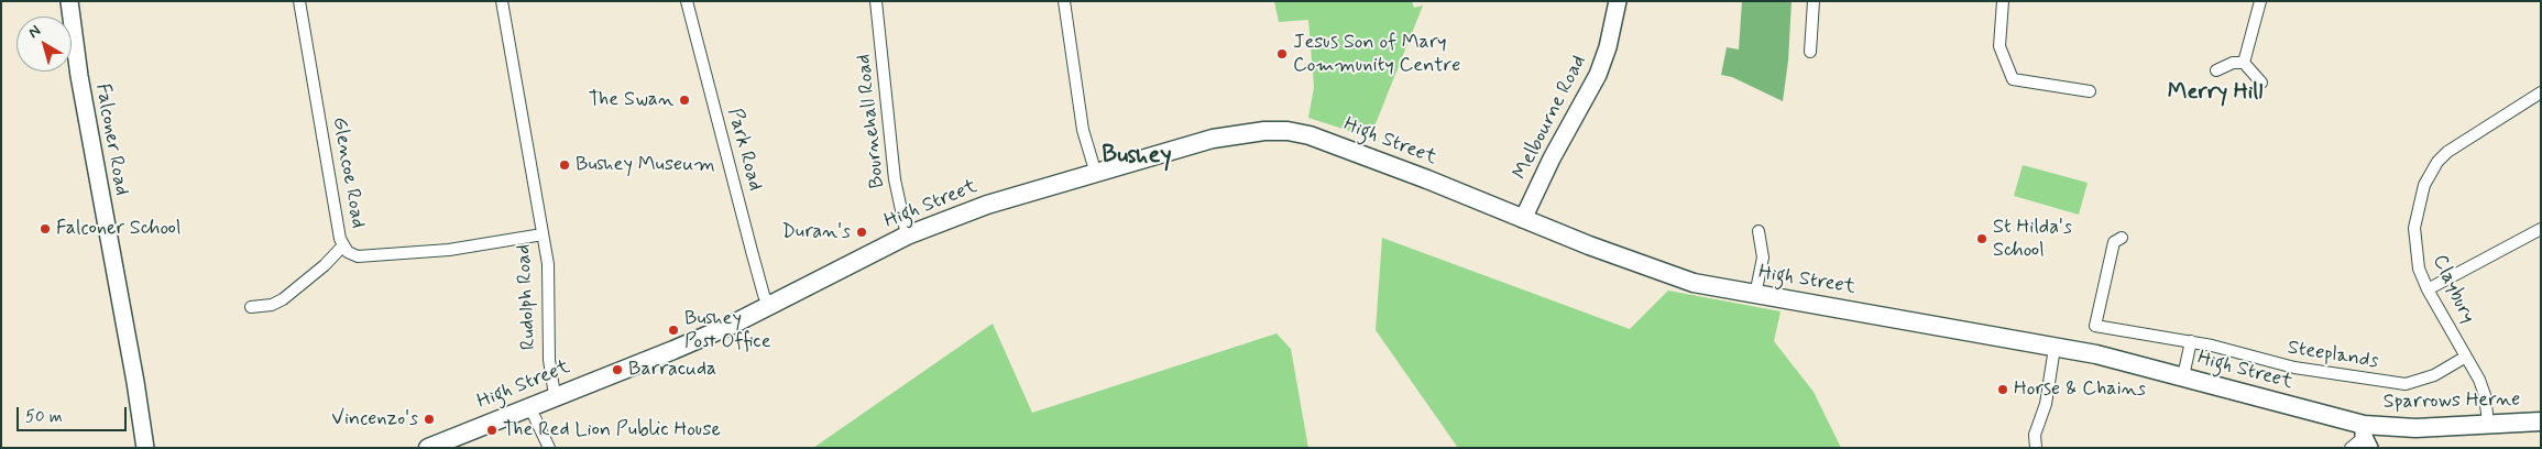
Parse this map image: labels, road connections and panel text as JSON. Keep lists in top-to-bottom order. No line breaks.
{"streets":{"main road":["High Street","Sparrows Herne"],"street":["Melbourne Road","Bournehall Road","Falconer Road","Park Road","Glencoe Road","Claybury","Rudolph Road","Steeplands"]},"crossings":[["Melbourne Road","High Street"],["Bournehall Road","High Street"],["High Street","Park Road"],["High Street","Rudolph Road"],["High Street","Sparrows Herne"],["Glencoe Road","Rudolph Road"],["Claybury","Steeplands"],["Claybury","Sparrows Herne"]],"districts":["Merry Hill","Bushey"],"places":["Jesus Son of Mary Community Centre","The Swan","Bushey Museum","Falconer School","Duran's","St Hilda's School","Bushey Post Office","Barracuda","Horse & Chains","Vincenzo's","The Red Lion Public House"],"scale_bar":"50 m","north":"top left"}
